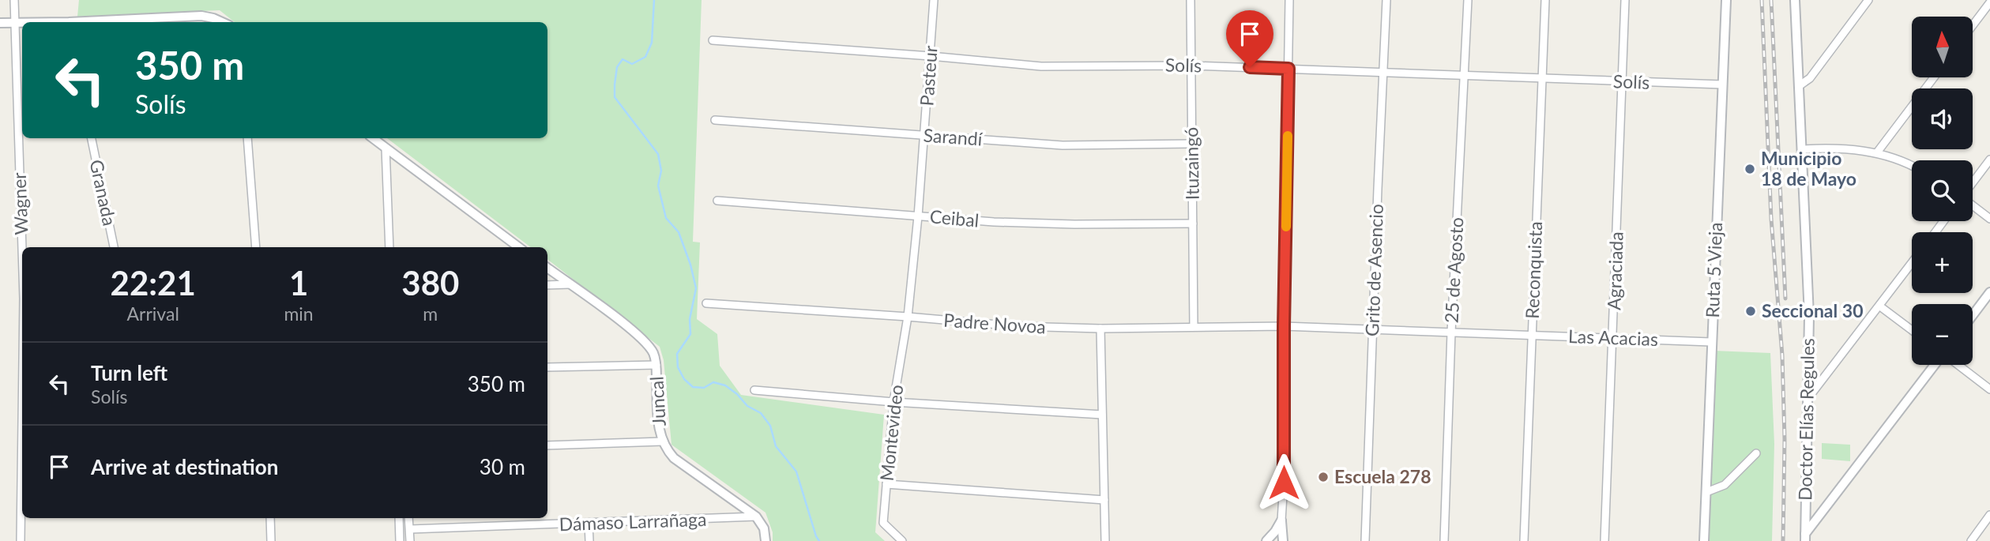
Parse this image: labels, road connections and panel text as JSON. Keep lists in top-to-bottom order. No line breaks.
{"streets":{"street":["Solís","Pasteur","Sarandí","Ituzaingó","Granada","Wagner","Ceibal","Grito de Asencio","25 de Agosto","Reconquista","Ruta 5 Vieja","Agraciada","Padre Novoa","Las Acacias","Juncal","Doctor Elías Regules","Montevideo","Dámaso Larrañaga"]},"crossings":[["Solís","Pasteur"],["Solís","Ituzaingó"],["Solís","Grito de Asencio"],["Solís","25 de Agosto"],["Solís","Reconquista"],["Solís","Ruta 5 Vieja"],["Solís","Agraciada"],["Pasteur","Sarandí"],["Pasteur","Ceibal"],["Pasteur","Padre Novoa"],["Pasteur","Montevideo"],["Sarandí","Ituzaingó"],["Ituzaingó","Ceibal"],["Ituzaingó","Padre Novoa"],["Grito de Asencio","Las Acacias"],["25 de Agosto","Las Acacias"],["Reconquista","Las Acacias"],["Ruta 5 Vieja","Las Acacias"],["Agraciada","Las Acacias"],["Padre Novoa","Las Acacias"],["Padre Novoa","Montevideo"],["Juncal","Dámaso Larrañaga"]],"places":["Municipio 18 de Mayo","Seccional 30","Escuela 278"],"north":"top","page":{"map_buttons":["+","−"],"turn":["350 m","Solís"],"eta":["22:21","Arrival","1","min","380","m"],"list":[{"name":"Turn left","note":"Solís","value":"350 m"},{"name":"Arrive at destination","value":"30 m"}]}}
